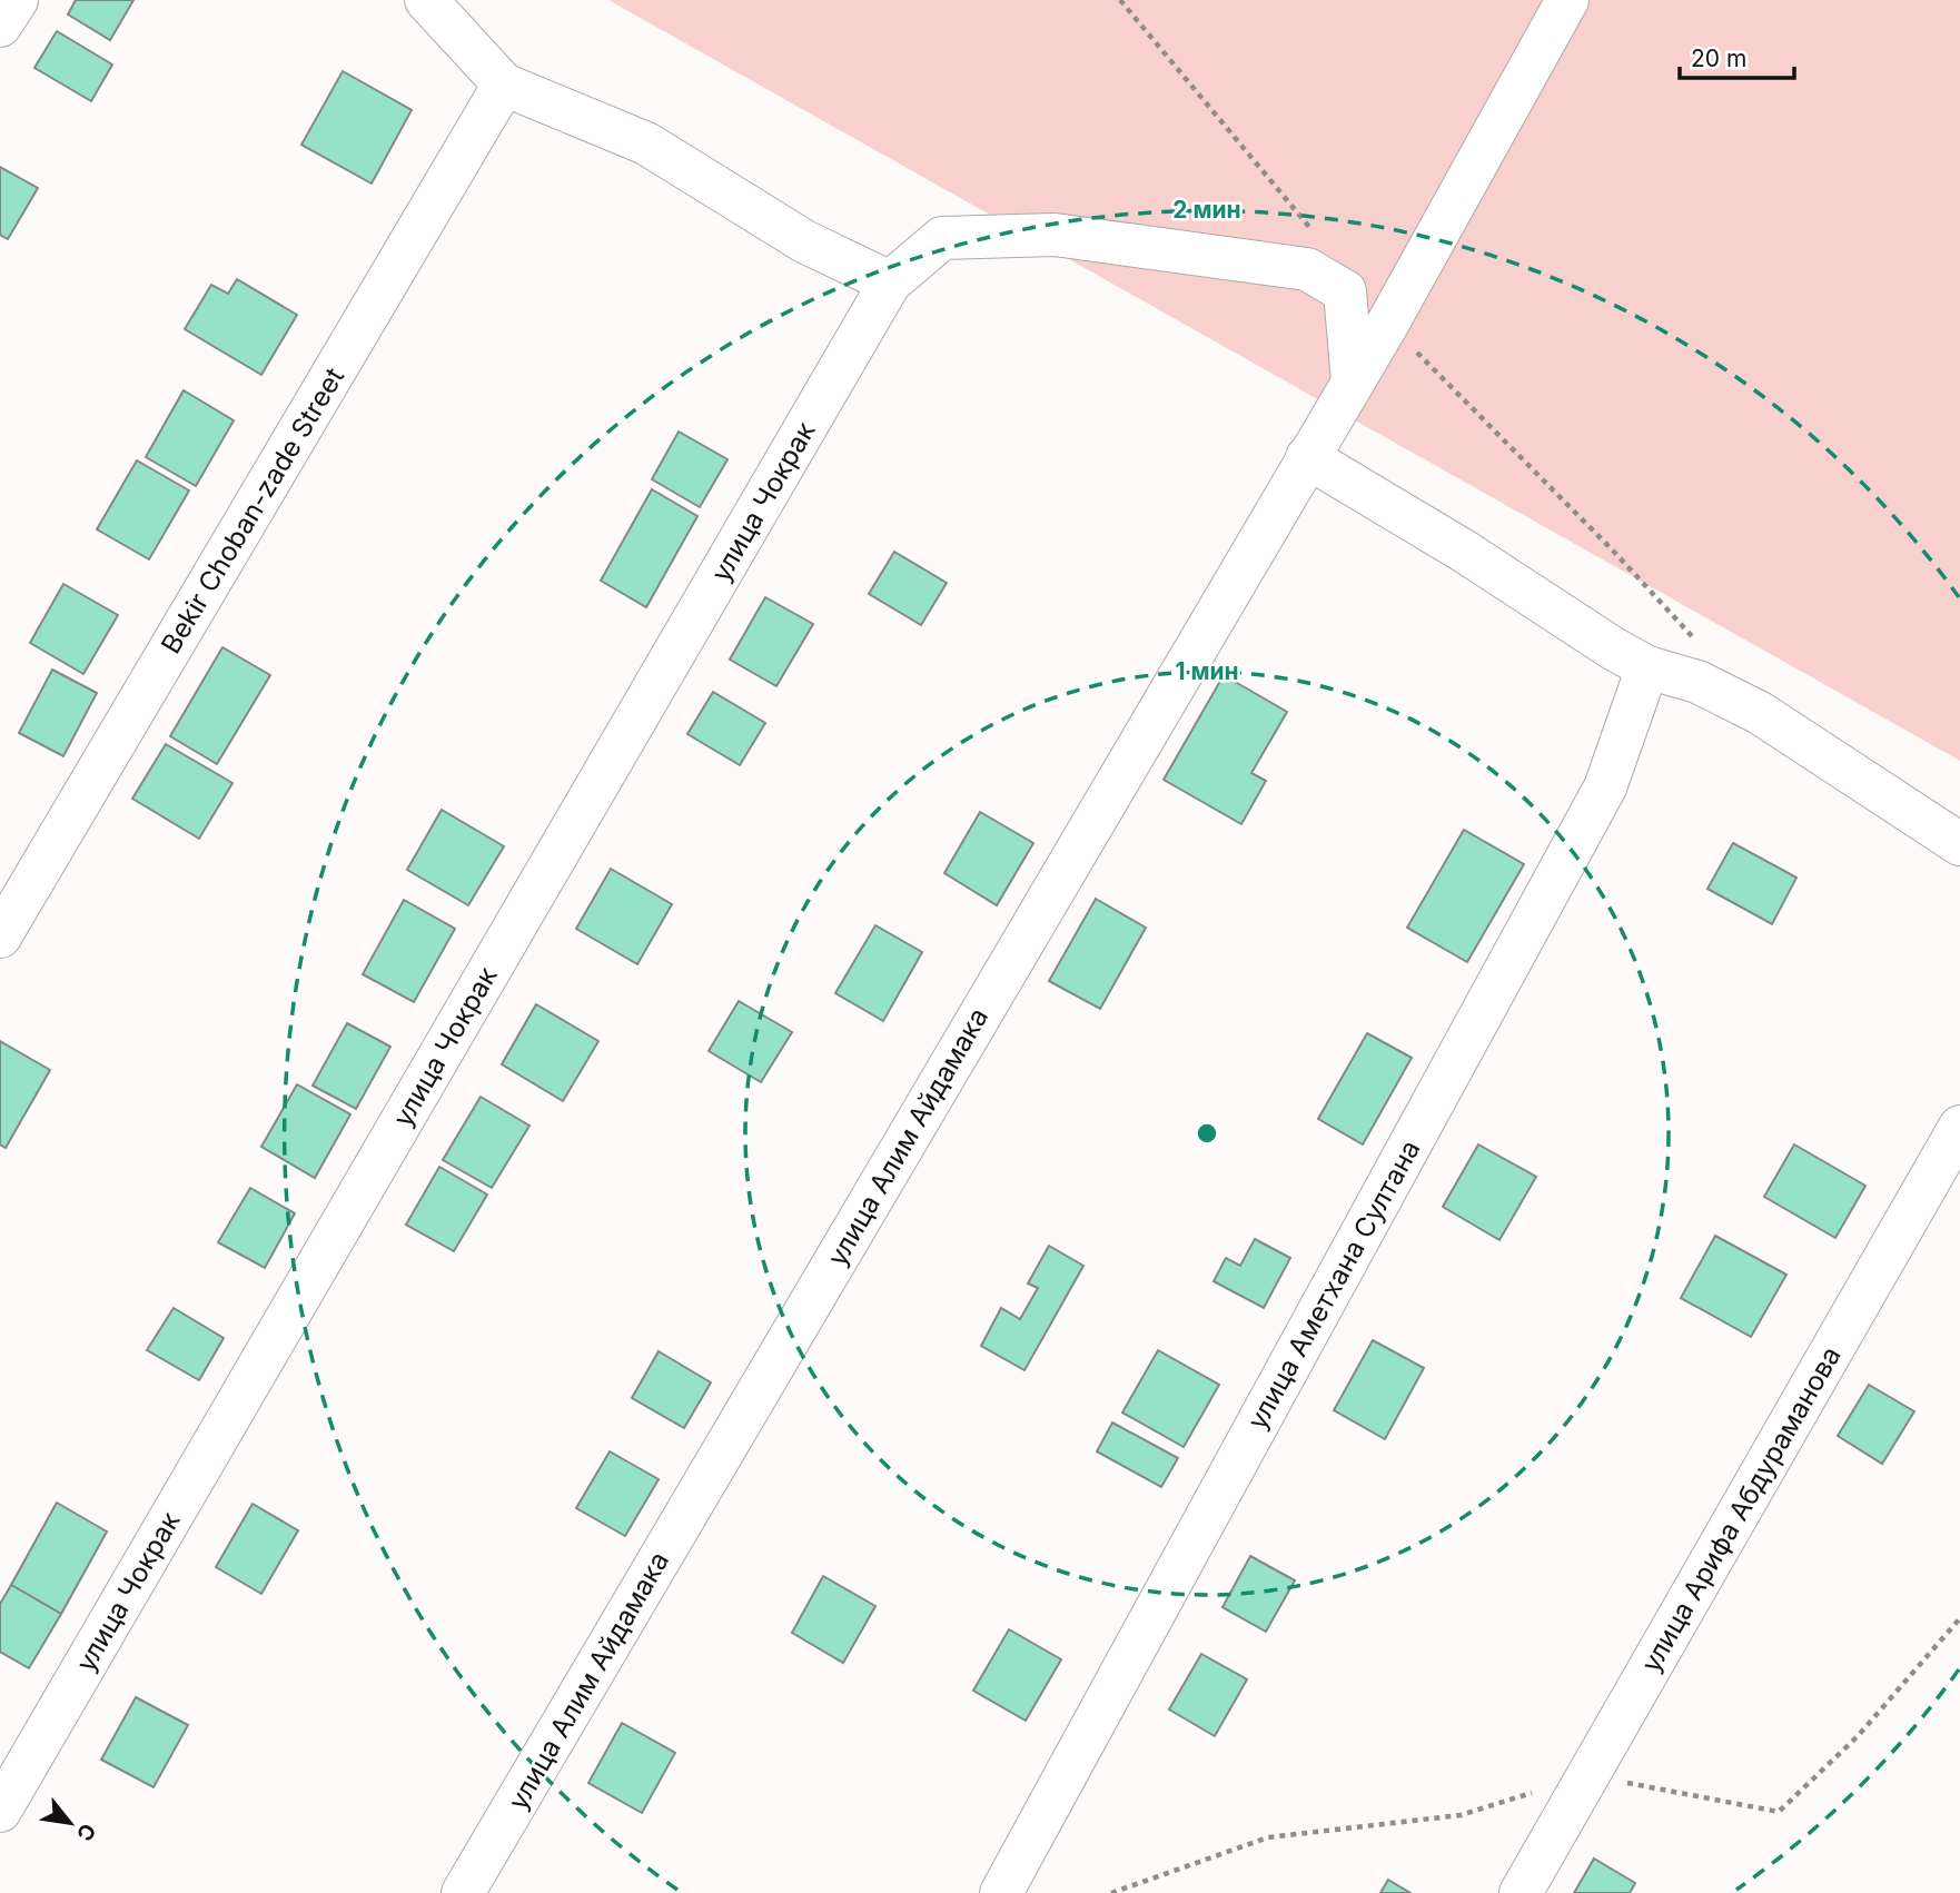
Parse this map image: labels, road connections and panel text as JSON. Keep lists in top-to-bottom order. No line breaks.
{"streets":{"street":["улица Чокрак","Bekir Choban-zade Street","улица Алим Айдамака","улица Аметхана Султана","улица Арифа Абдураманова"]},"crossings":[["улица Чокрак","улица Алим Айдамака"]],"scale_bar":"20 m","north":"bottom right","rings":["2 мин","1 мин"]}
